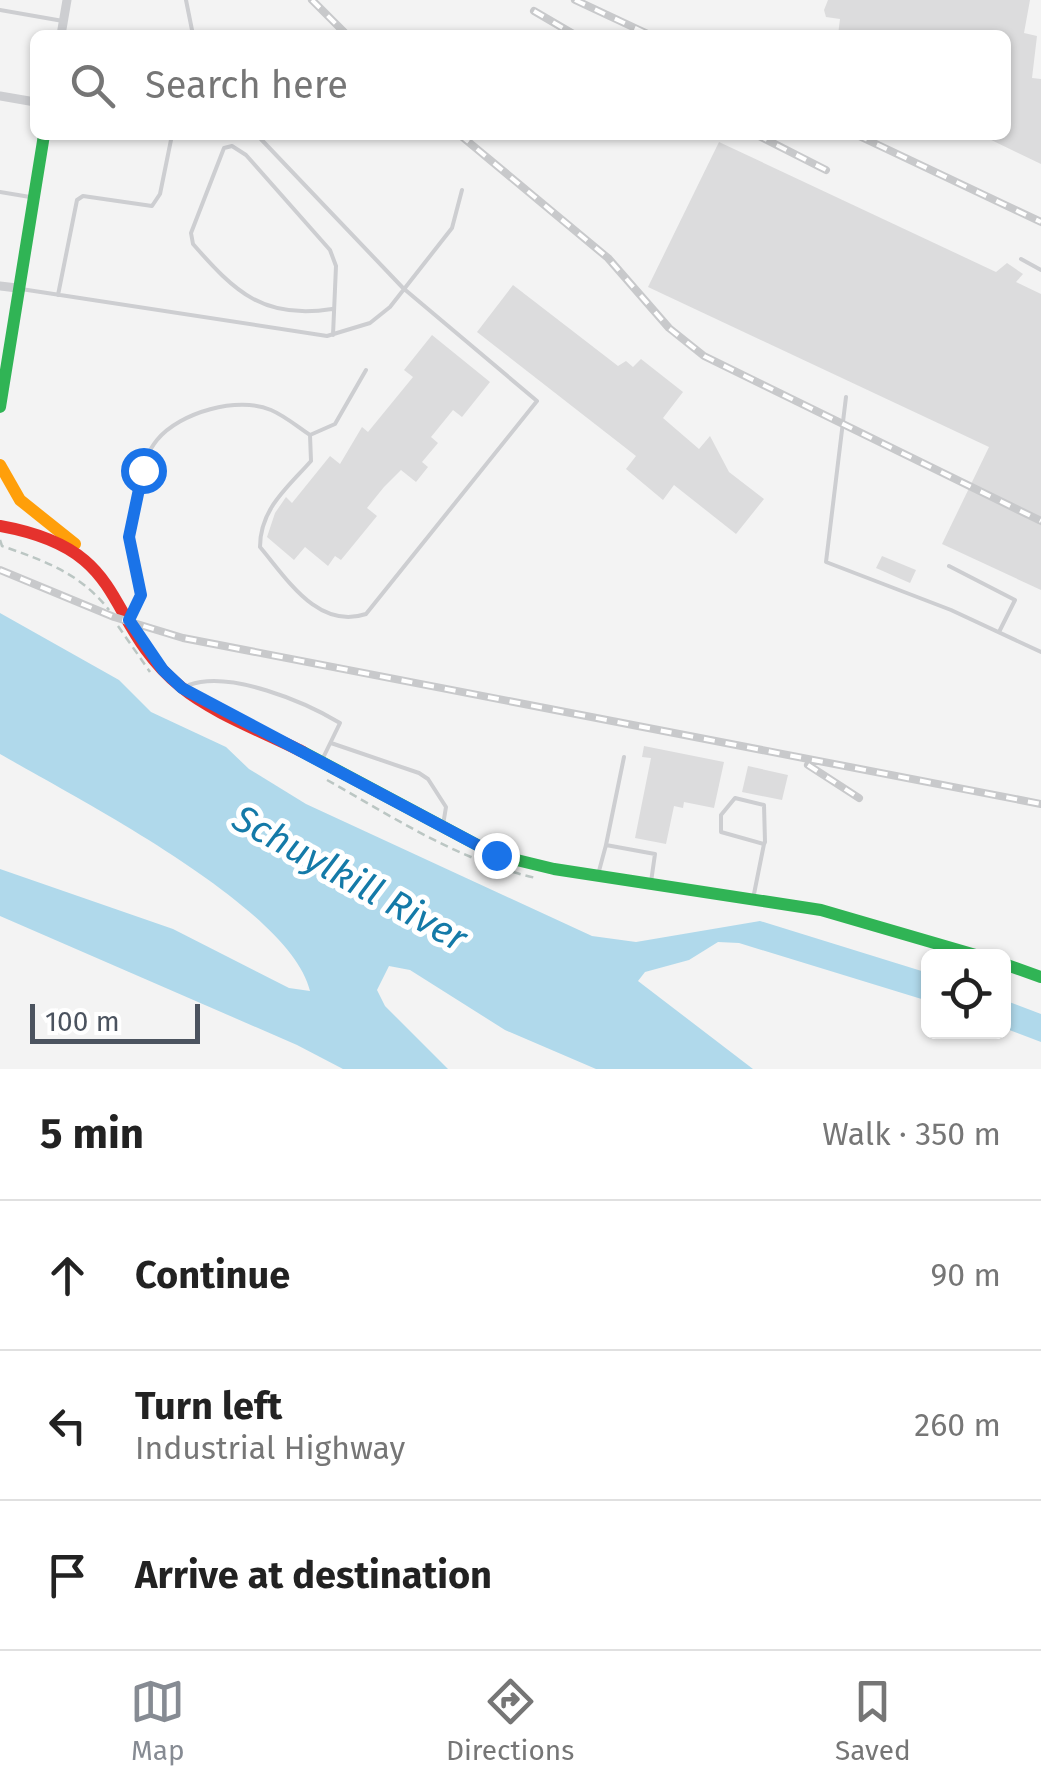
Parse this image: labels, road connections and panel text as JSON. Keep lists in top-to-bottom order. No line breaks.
{"water":["Schuylkill River"],"scale_bar":"100 m","page":{"search":"Search here","scale":"100 m","heading":["5 min","Walk · 350 m"],"list":[["Continue","90 m"],["Turn left","Industrial Highway","260 m"],"Arrive at destination"],"nav":["Map","Directions","Saved"]}}
